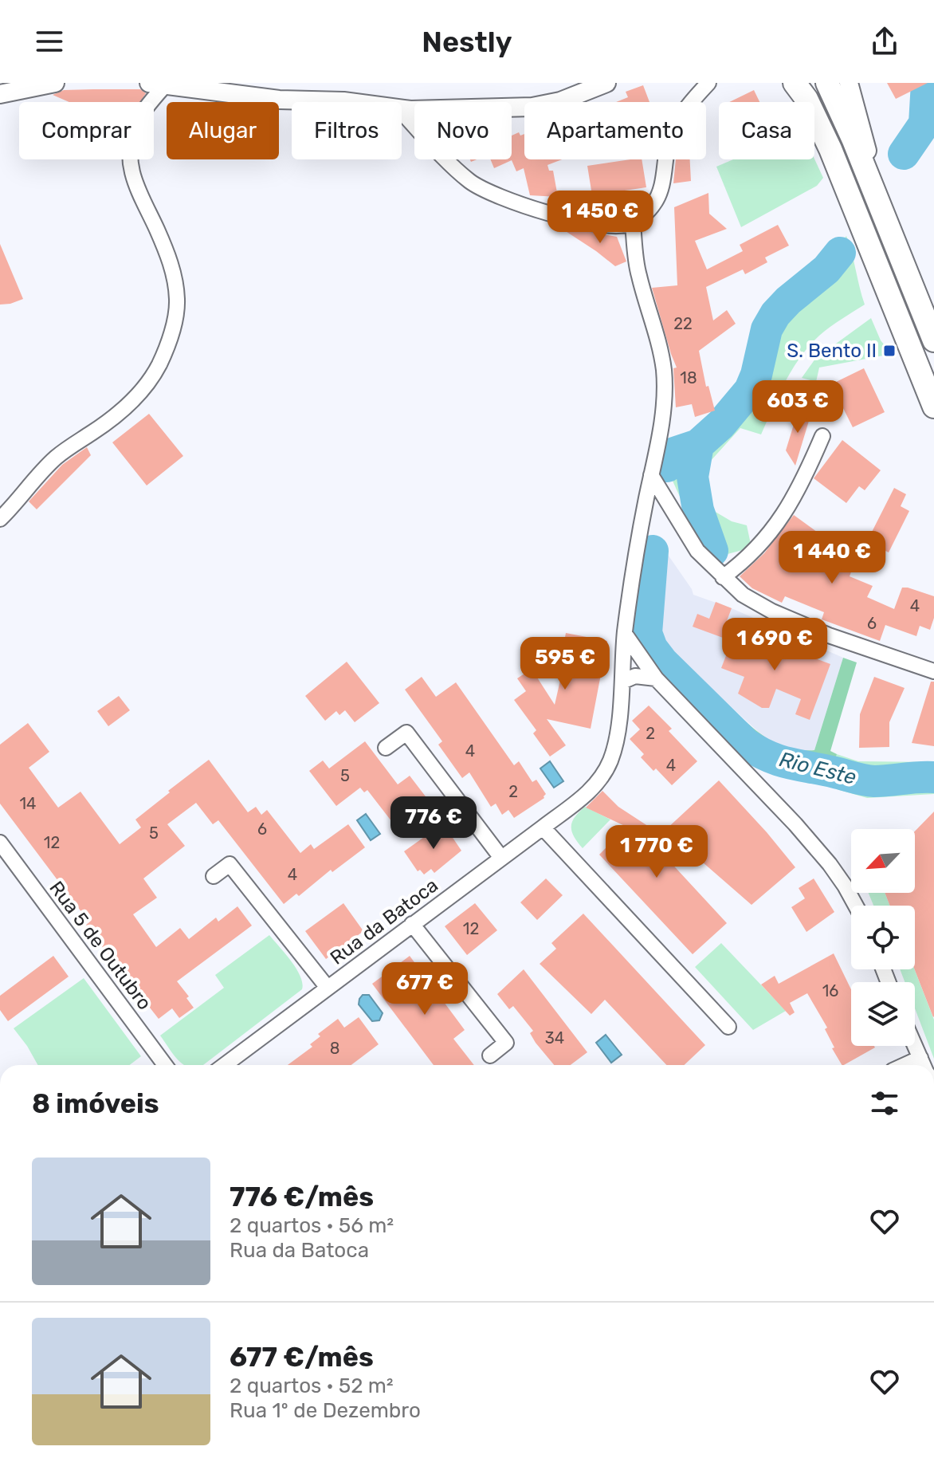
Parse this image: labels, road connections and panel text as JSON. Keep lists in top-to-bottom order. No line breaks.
{"streets":{"street":["Rua da Batoca","Rua 5 de Outubro"]},"water":["Rio Este"],"places":{"transit":["S. Bento II"]},"house_numbers":["22","18","4","6","2","4","4","5","2","14","6","5","12","4","12","16","34","8"],"north":"bottom left","page":{"header":"Nestly","chip":["Comprar","Alugar","Filtros","Novo","Apartamento","Casa"],"price":["1 450 €","603 €","1 440 €","1 690 €","595 €","776 €","1 770 €","677 €"],"heading":"8 imóveis","list":[{"name":"776 €/mês","note":"2 quartos · 56 m² · Rua da Batoca"},{"name":"677 €/mês","note":"2 quartos · 52 m² · Rua 1º de Dezembro"}]}}
